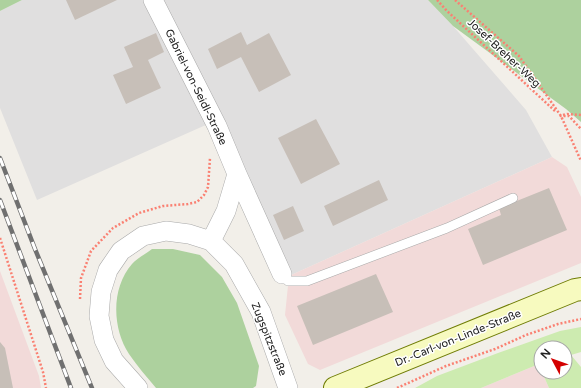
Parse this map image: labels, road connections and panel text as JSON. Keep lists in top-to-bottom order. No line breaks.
{"streets":{"main road":["Dr.-Carl-von-Linde-Straße"],"street":["Gabriel-von-Seidl-Straße","Zugspitzstraße"],"path":["Josef-Breher-Weg"]},"north":"top left"}
